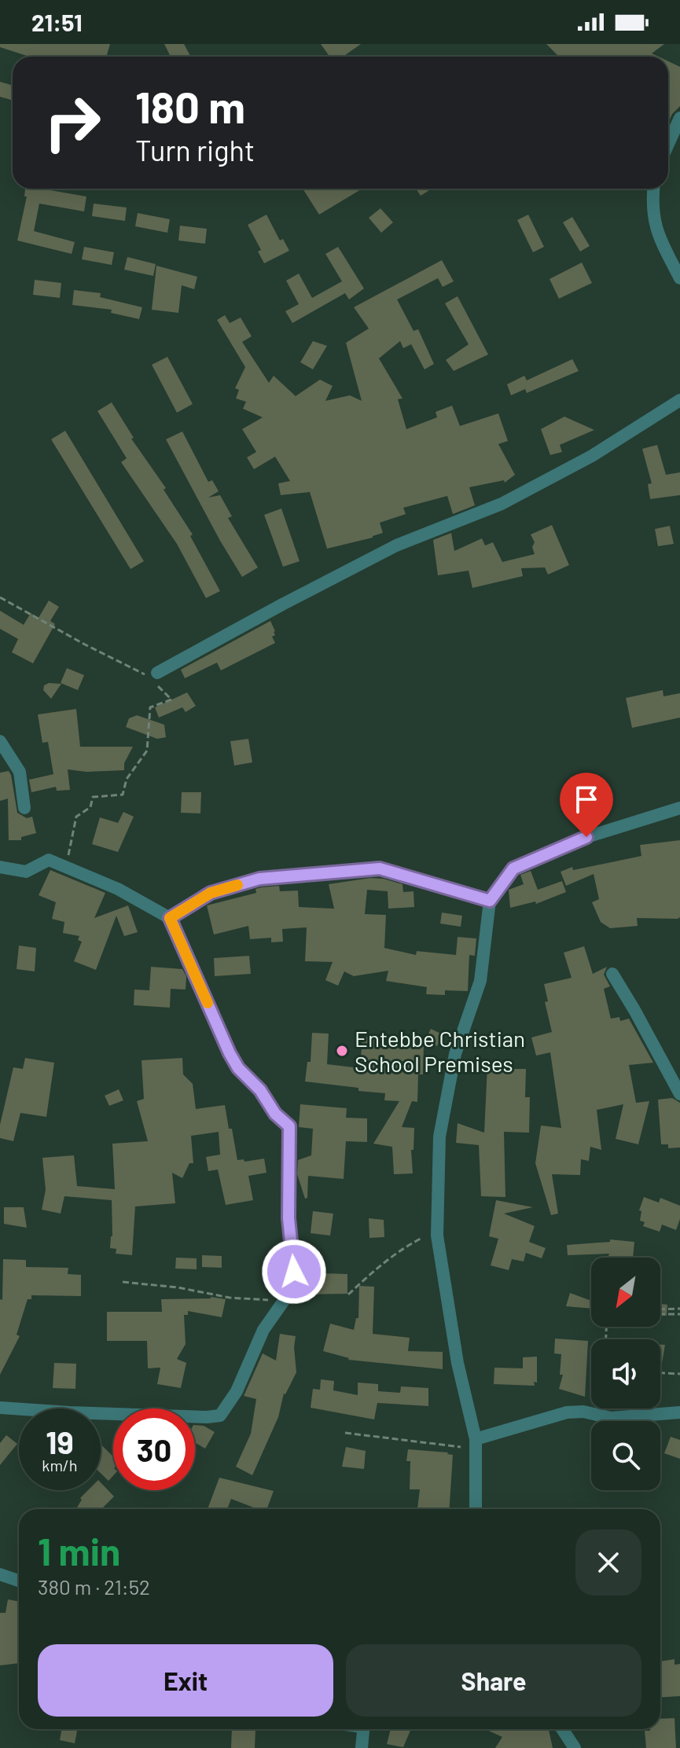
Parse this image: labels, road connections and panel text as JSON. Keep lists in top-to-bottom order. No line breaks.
{"places":["Entebbe Christian School Premises"],"north":"bottom left","page":{"status":"21:51","turn":["180 m","Turn right"],"speed":"19 km/h","limit":"30","heading":["1 min","380 m · 21:52"],"buttons":["Exit","Share"]}}
